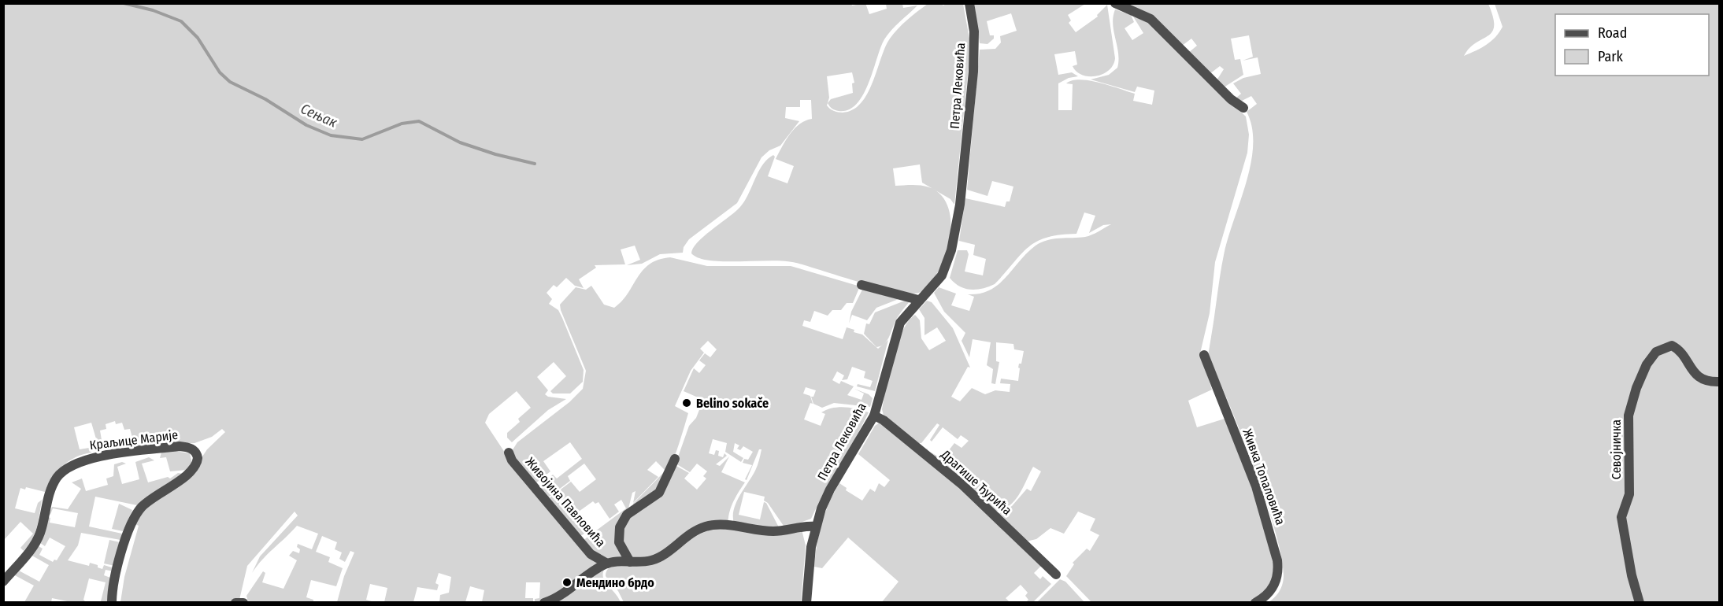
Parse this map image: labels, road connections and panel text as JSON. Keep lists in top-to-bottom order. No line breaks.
{"streets":{"street":["Петра Лековића","Краљице Марије","Севојничка","Живка Топаловића","Драгише Ђурића","Живојина Павловића"]},"crossings":[["Петра Лековића","Драгише Ђурића"],["Петра Лековића","Живојина Павловића"]],"water":["Сењак"],"places":["Belino sokače","Мендино брдо"],"legend":["Road","Park"]}
